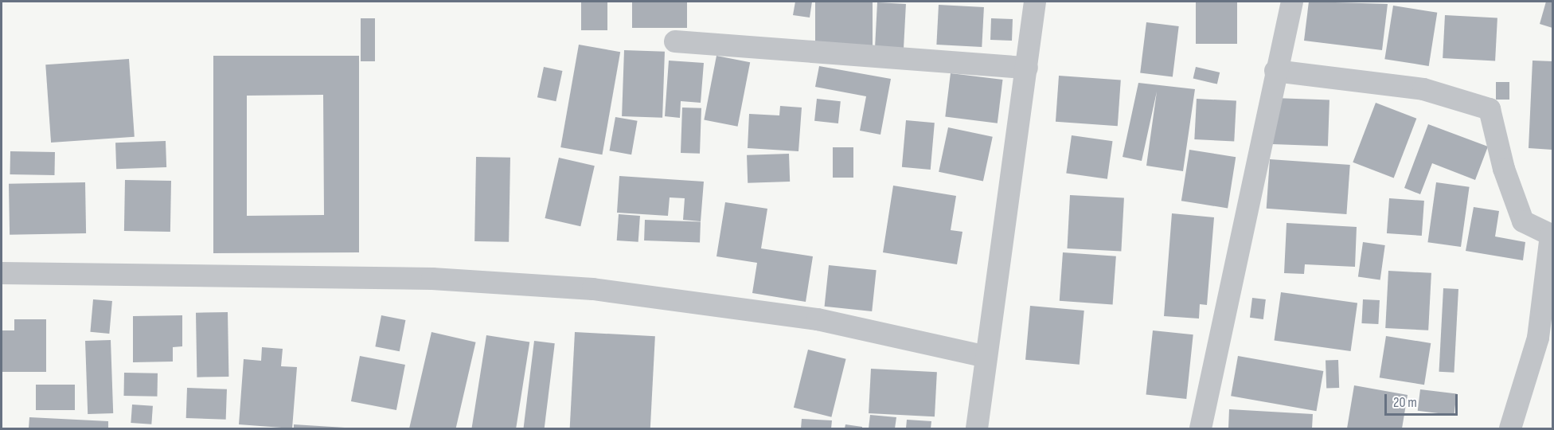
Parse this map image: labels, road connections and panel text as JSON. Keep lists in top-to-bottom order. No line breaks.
{"scale_bar":"20 m"}
